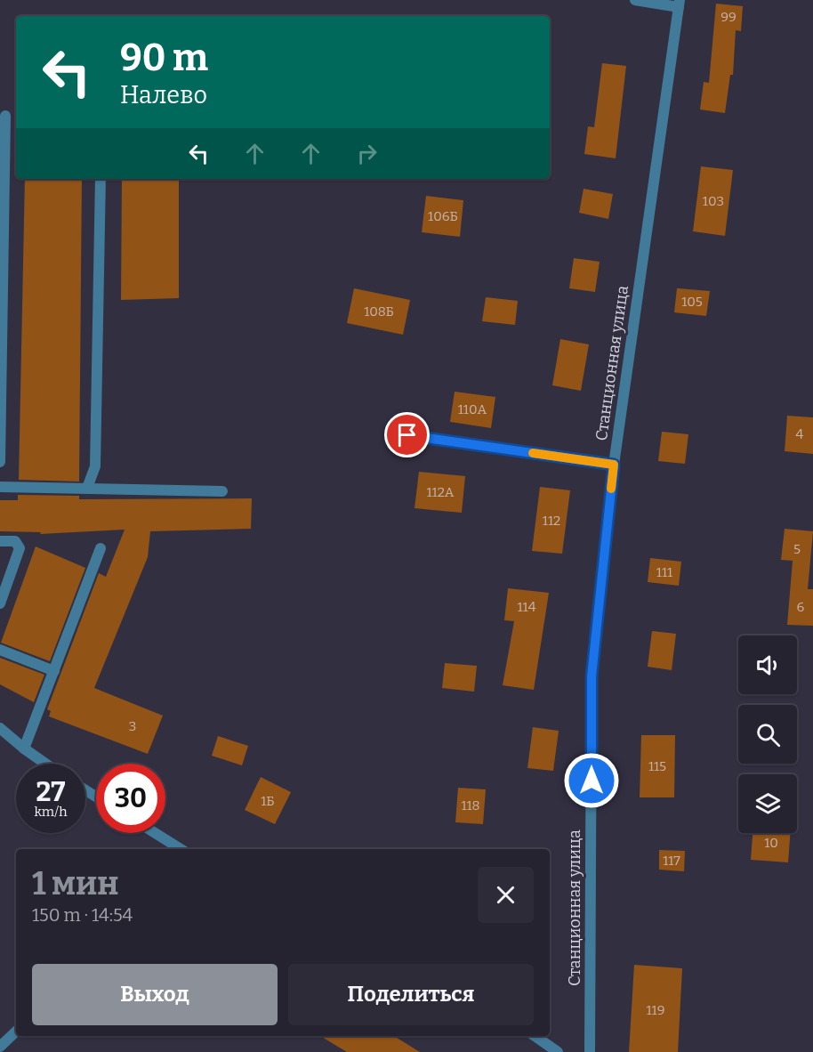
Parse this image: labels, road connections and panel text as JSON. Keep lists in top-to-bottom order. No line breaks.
{"streets":{"street":["Станционная улица"]},"house_numbers":["99","103","106Б","105","108Б","110А","4","112А","112","5","111","114","6","3","115","1Б","118","10","117","119"],"page":{"turn":["90 m","Налево"],"speed":"27 km/h","limit":"30","heading":["1 мин","150 m · 14:54"],"buttons":["Выход","Поделиться"]}}
